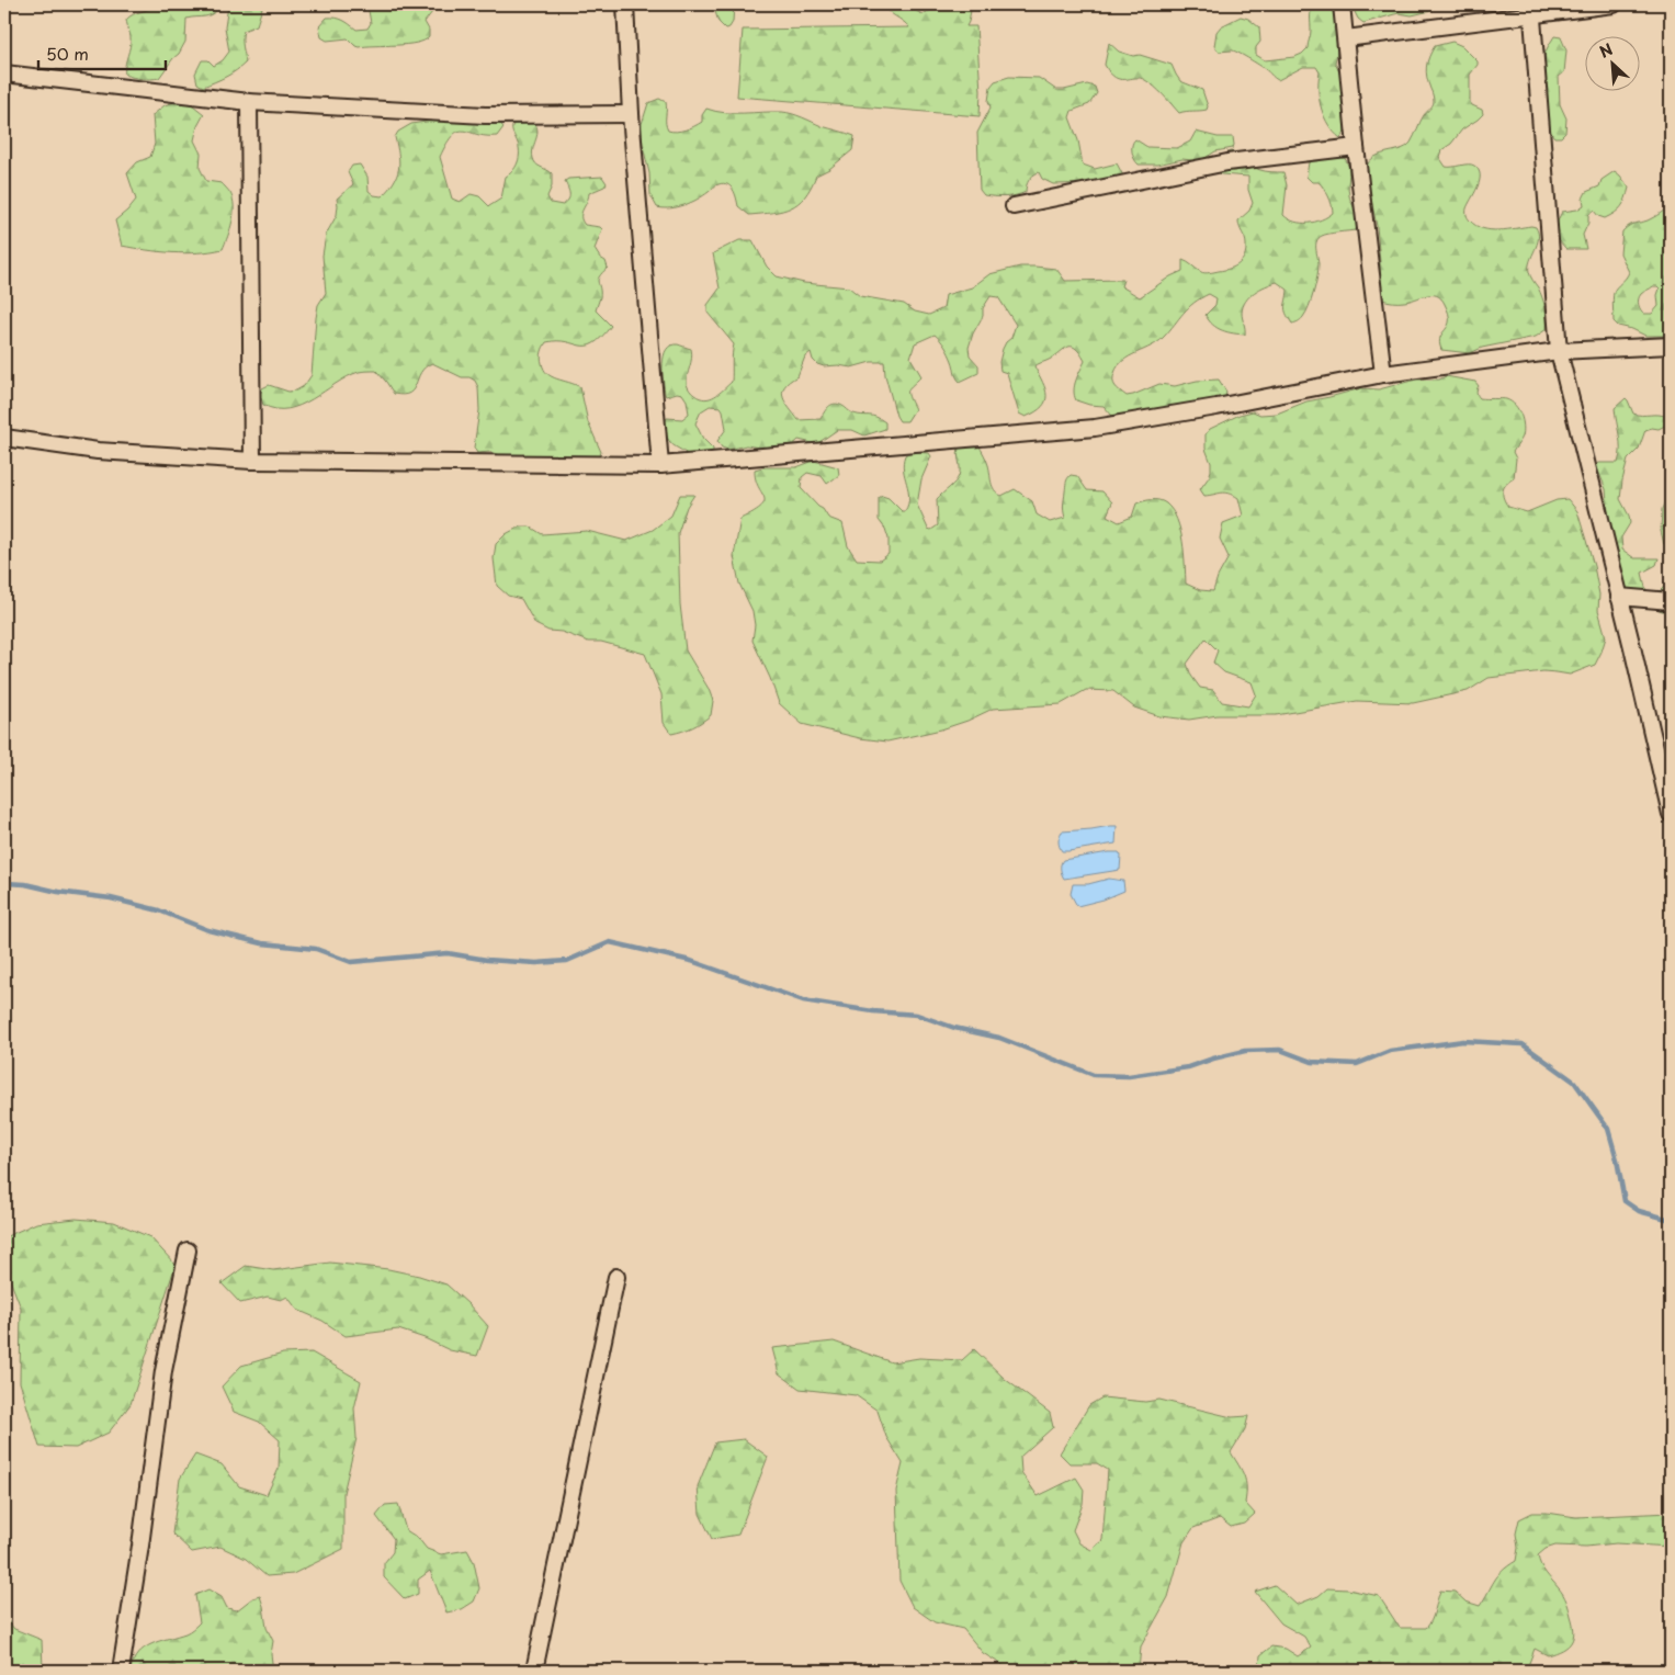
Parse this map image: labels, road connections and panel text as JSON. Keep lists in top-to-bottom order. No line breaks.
{"scale_bar":"50 m","north":"top left"}
